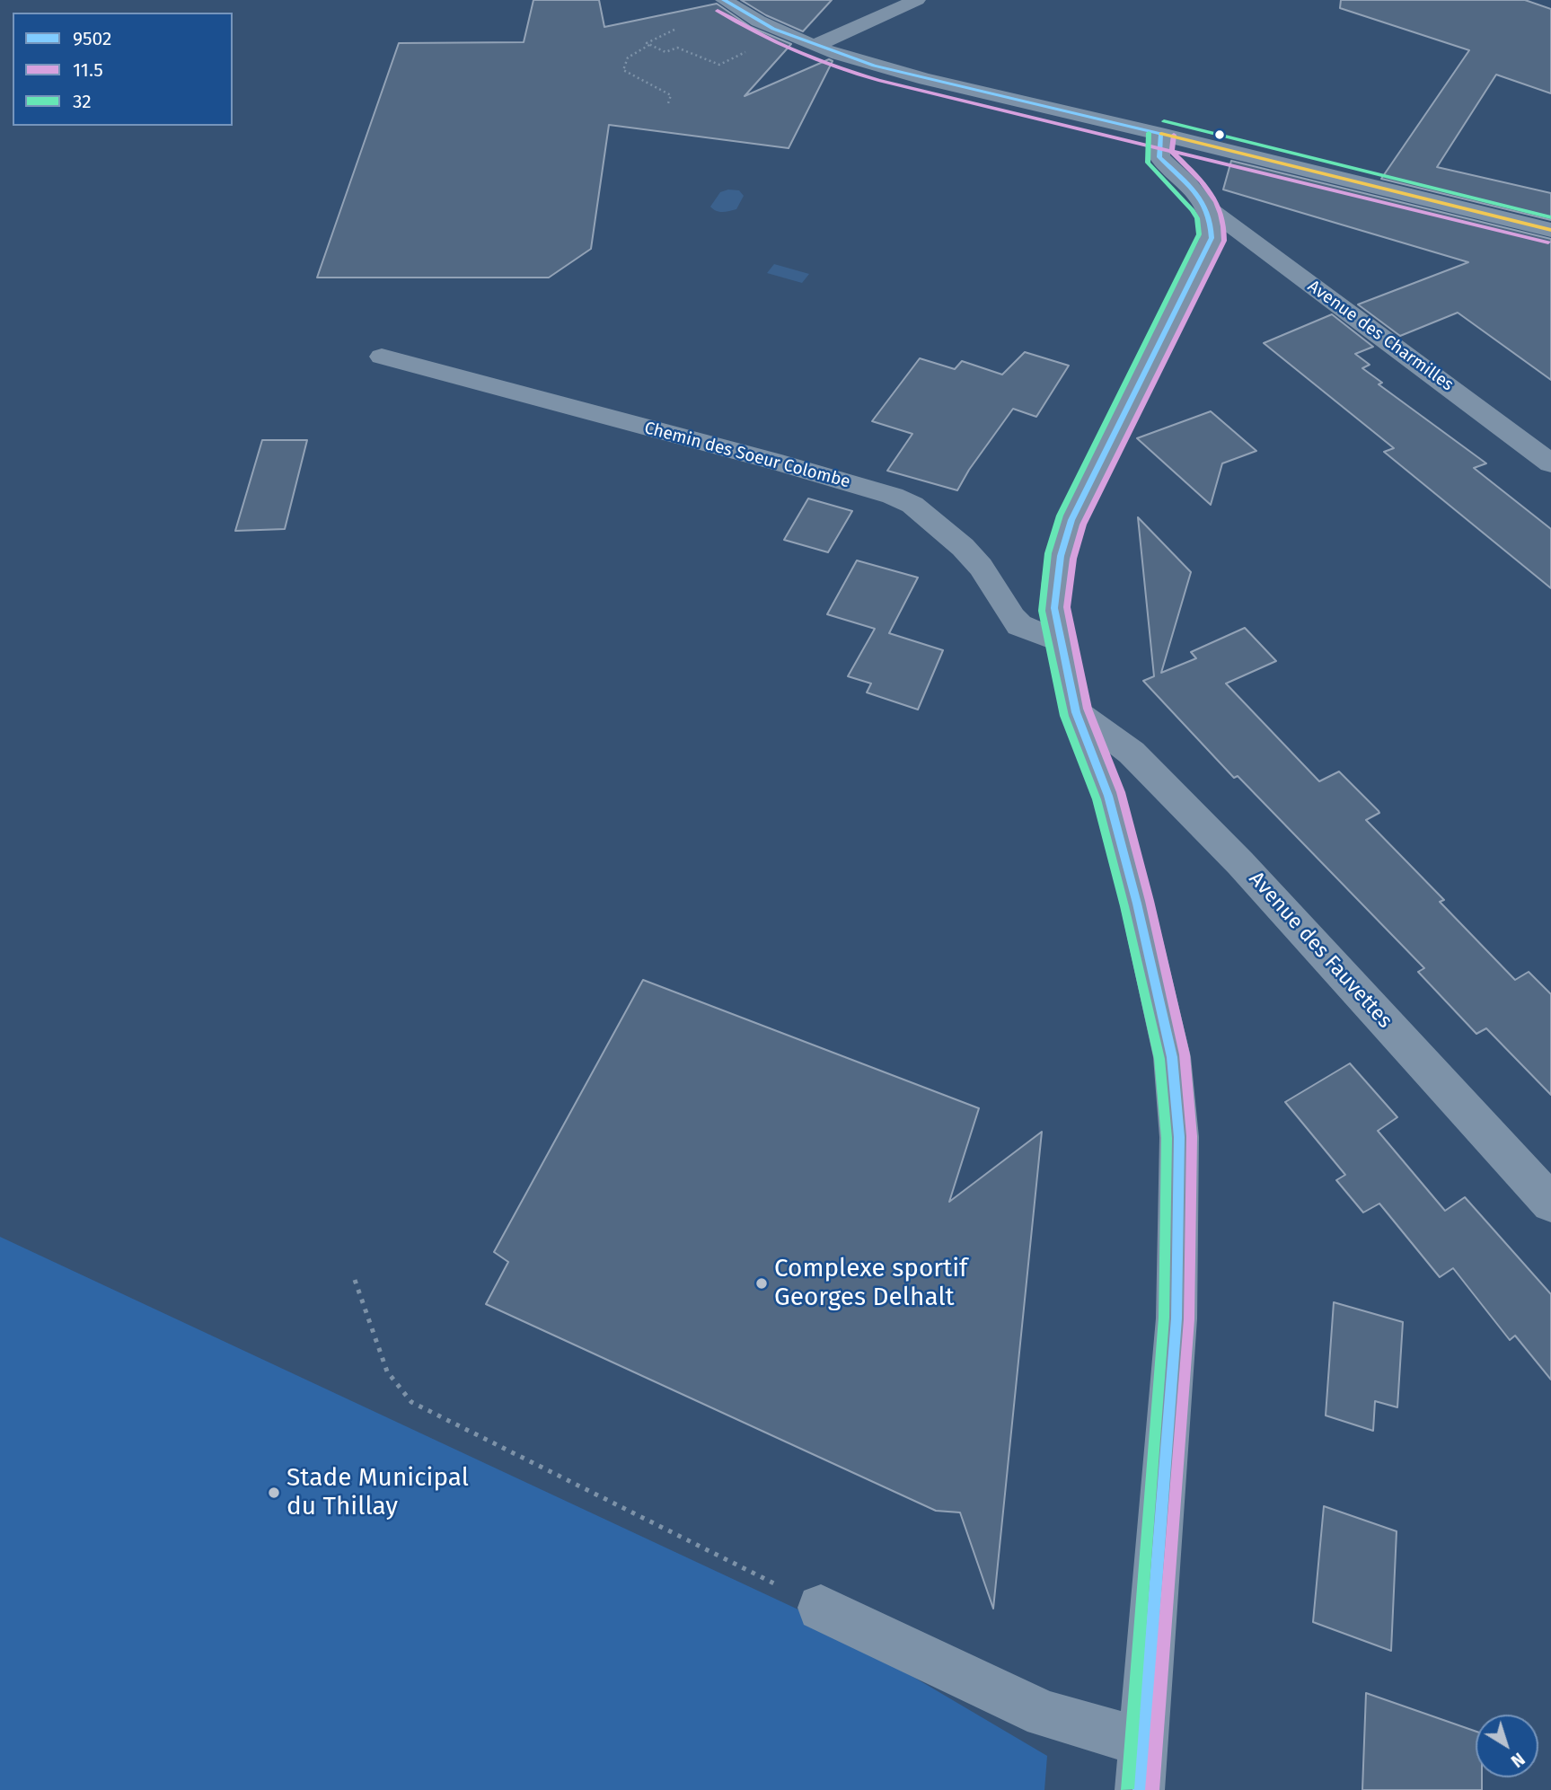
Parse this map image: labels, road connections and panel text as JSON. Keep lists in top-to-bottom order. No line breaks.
{"streets":{"street":["Avenue des Charmilles","Chemin des Soeur Colombe","Avenue des Fauvettes"]},"places":["Complexe sportif Georges Delhalt","Stade Municipal du Thillay"],"lines":["transit line 9502","transit line 11.5","transit line 32"],"legend":["9502","11.5","32"],"north":"bottom right"}
